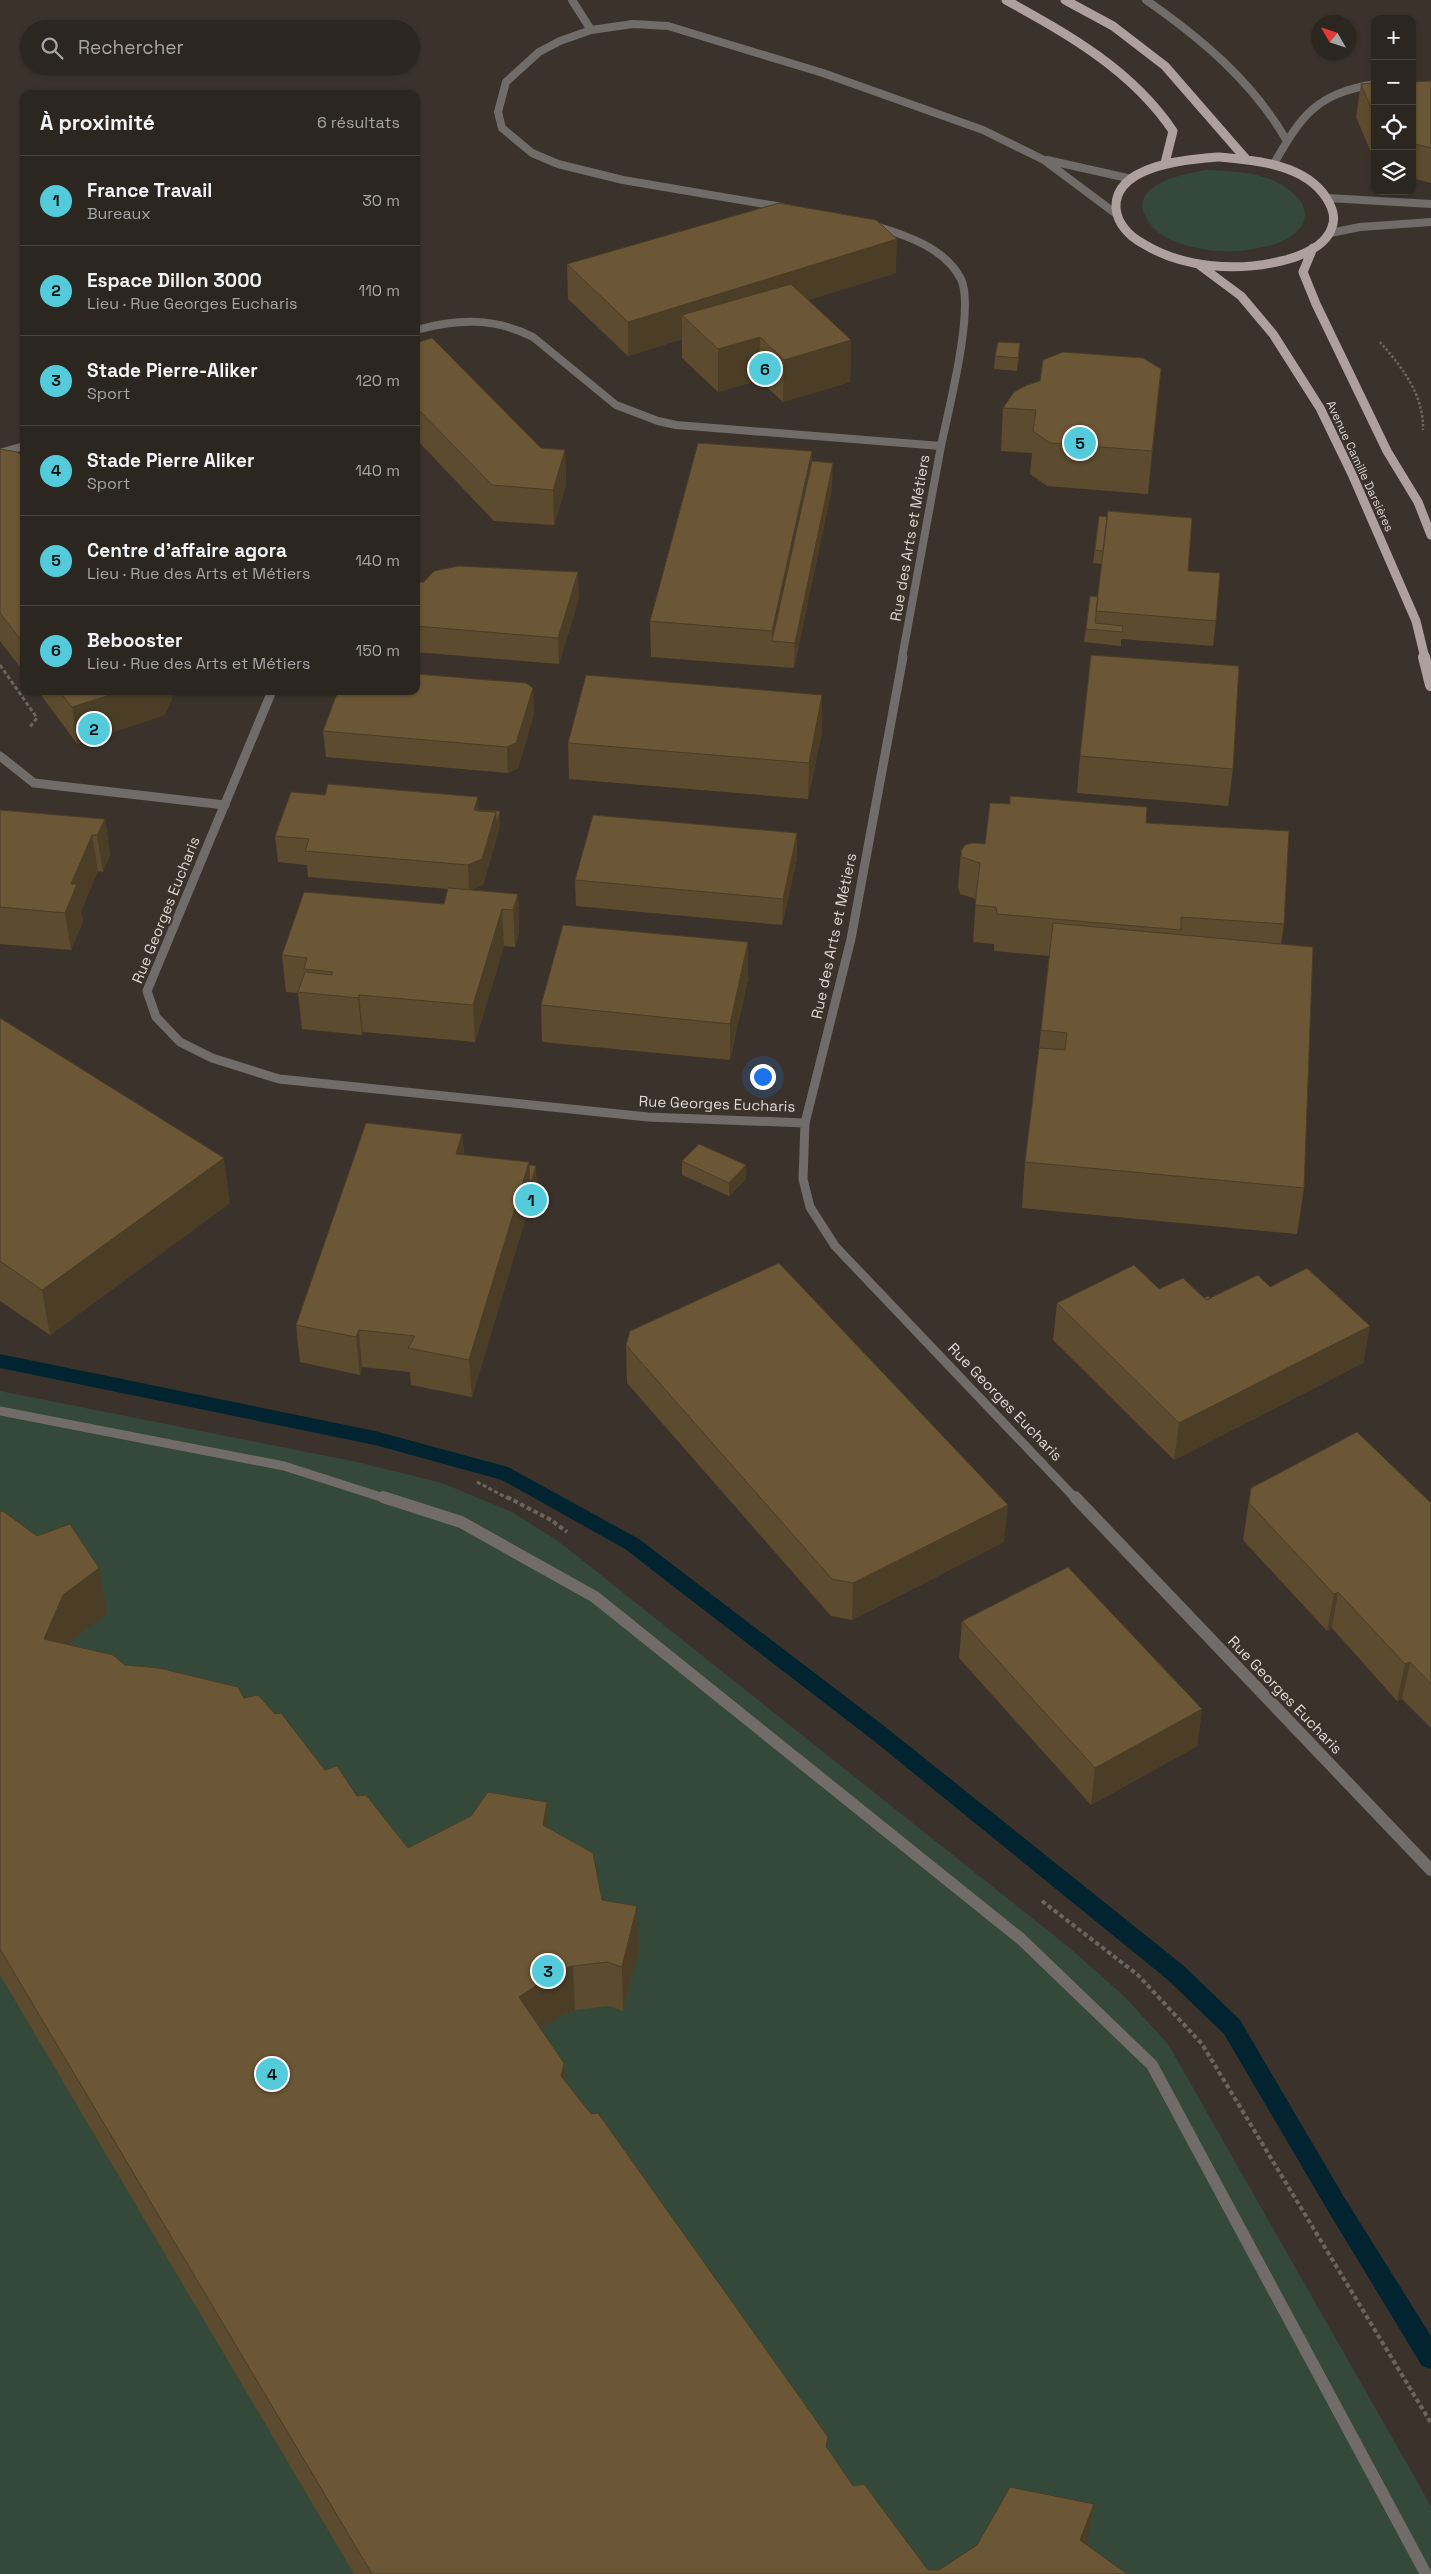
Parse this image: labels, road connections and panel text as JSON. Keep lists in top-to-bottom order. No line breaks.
{"streets":{"main road":["Avenue Camille Darsières"],"street":["Rue des Arts et Métiers","Rue Georges Eucharis"]},"crossings":[["Rue des Arts et Métiers","Rue Georges Eucharis"]],"north":"top left","page":{"map_buttons":["+","−"],"search":"Rechercher","heading":["À proximité","6 résultats"],"list":[{"mark":"1","name":"France Travail","note":"Bureaux","value":"30 m"},{"mark":"2","name":"Espace Dillon 3000","note":"Lieu · Rue Georges Eucharis","value":"110 m"},{"mark":"3","name":"Stade Pierre-Aliker","note":"Sport","value":"120 m"},{"mark":"4","name":"Stade Pierre Aliker","note":"Sport","value":"140 m"},{"mark":"5","name":"Centre d'affaire agora","note":"Lieu · Rue des Arts et Métiers","value":"140 m"},{"mark":"6","name":"Bebooster","note":"Lieu · Rue des Arts et Métiers","value":"150 m"}],"pins":["6","5","2","1","3","4"]}}
